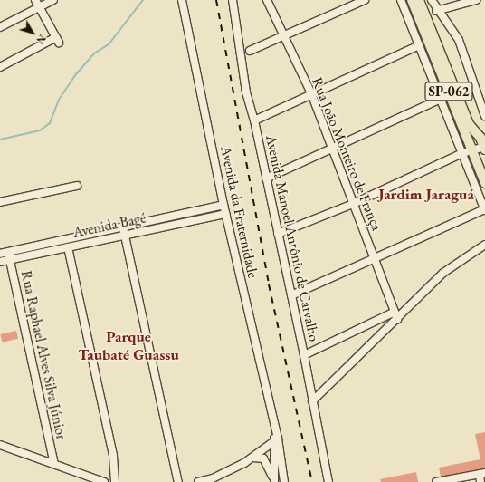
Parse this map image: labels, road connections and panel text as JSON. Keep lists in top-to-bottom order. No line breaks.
{"streets":{"main road":["SP-062"],"street":["Rua João Monteiro de França","Avenida da Fraternidade","Avenida Bagé","Avenida Manoel Antônio de Carvalho","Rua Raphael Alves Silva Júnior"]},"crossings":[["Avenida da Fraternidade","Avenida Bagé"],["Avenida Bagé","Rua Raphael Alves Silva Júnior"]],"districts":["Jardim Jaraguá","Parque Taubaté Guassu"],"north":"bottom right"}
